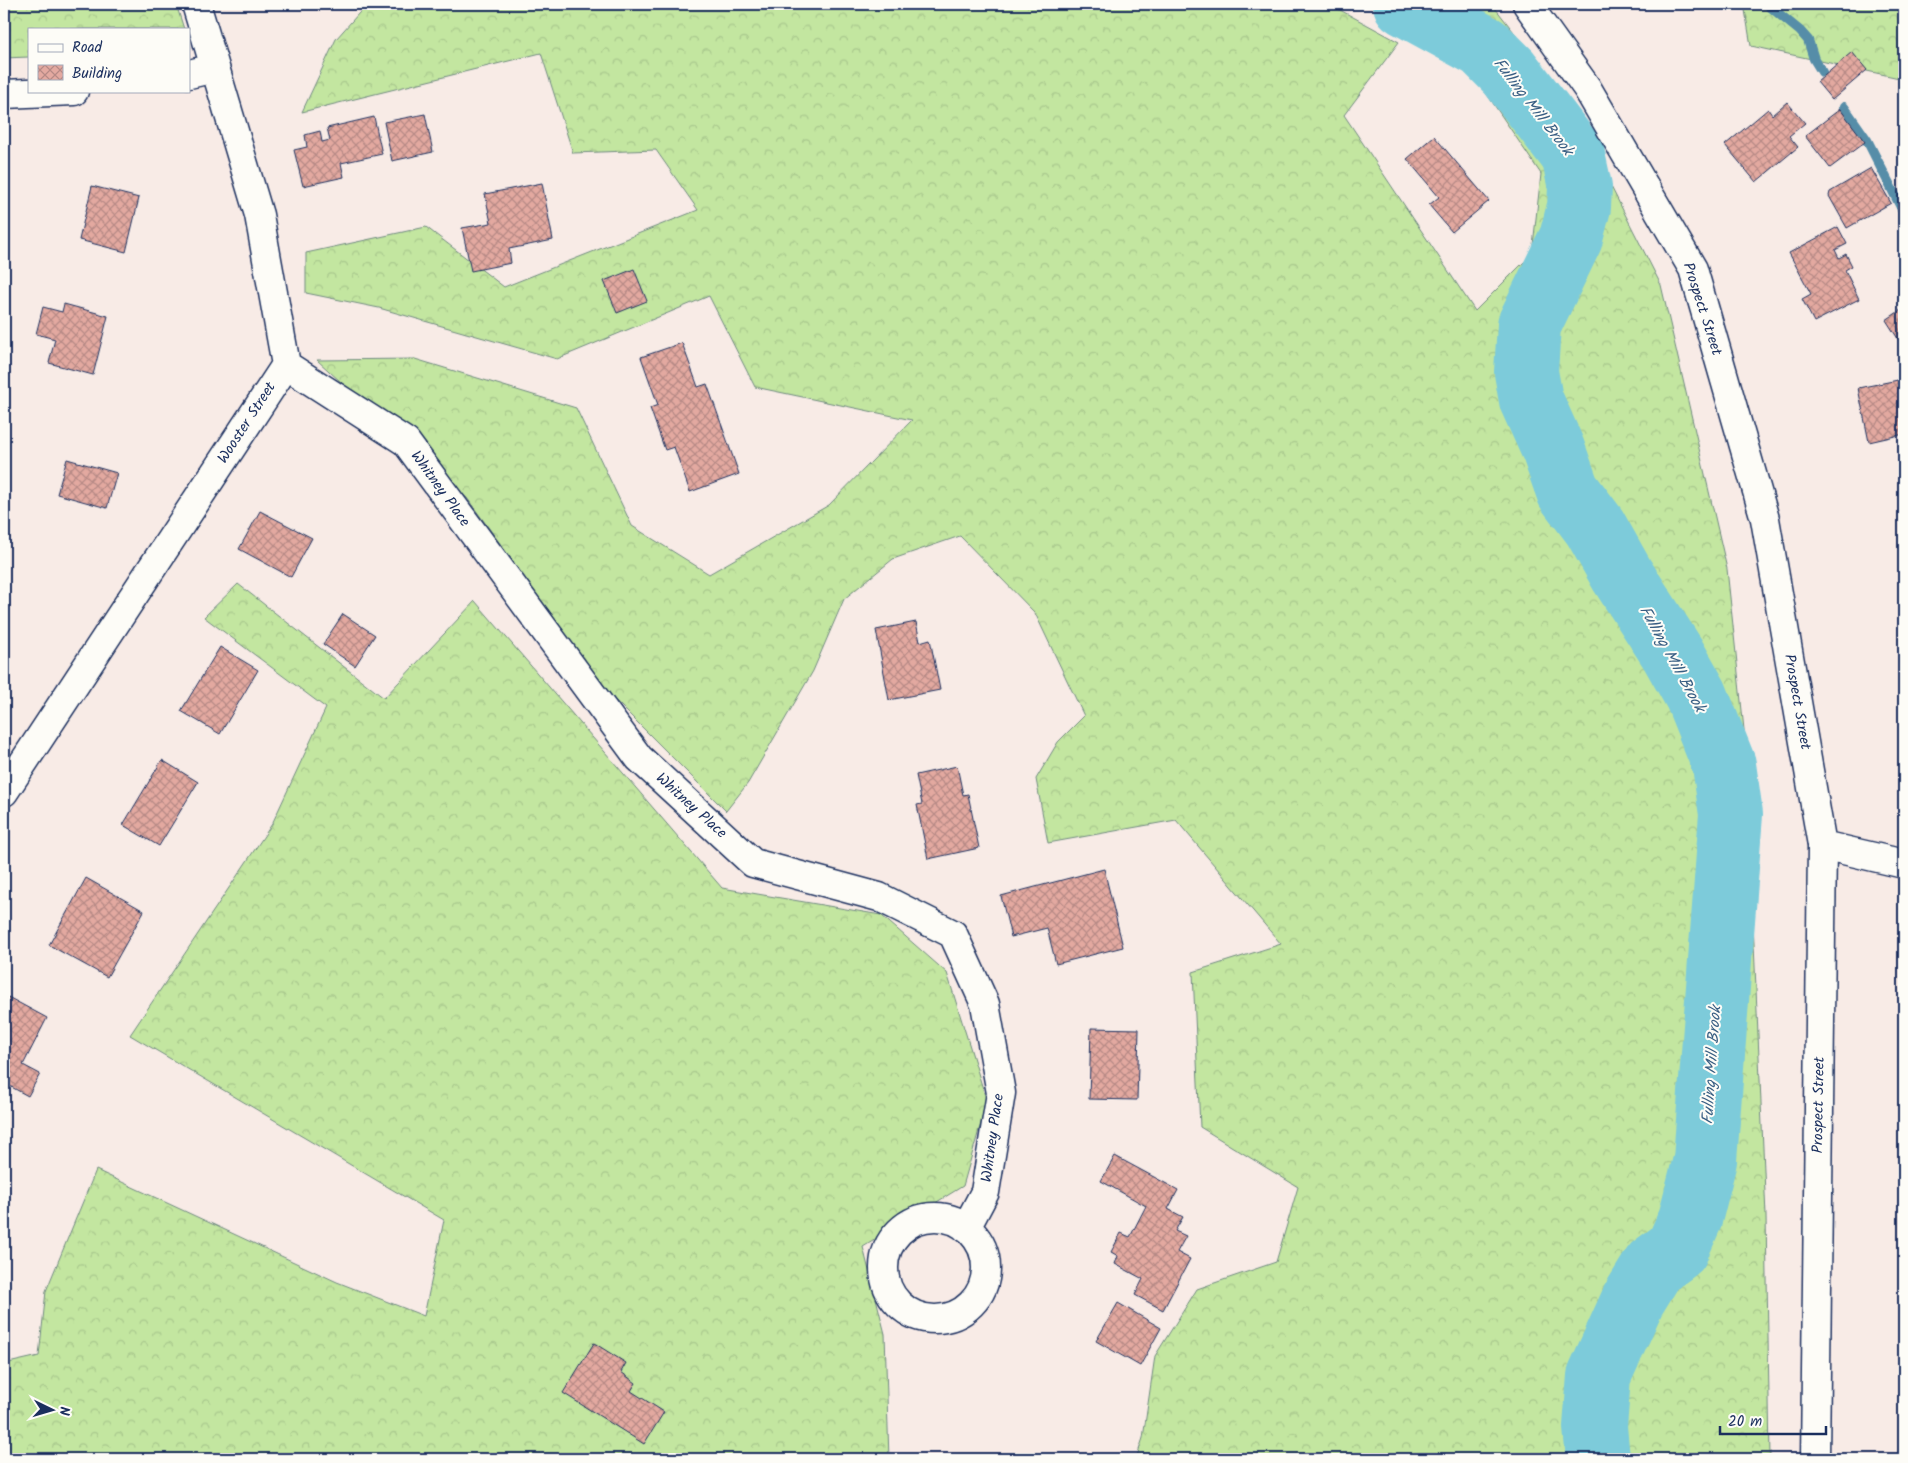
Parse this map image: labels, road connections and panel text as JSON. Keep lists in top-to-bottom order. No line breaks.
{"streets":{"street":["Prospect Street","Wooster Street","Whitney Place"]},"crossings":[["Wooster Street","Whitney Place"]],"water":["Fulling Mill Brook"],"legend":["Road","Building"],"scale_bar":"20 m","north":"right"}
